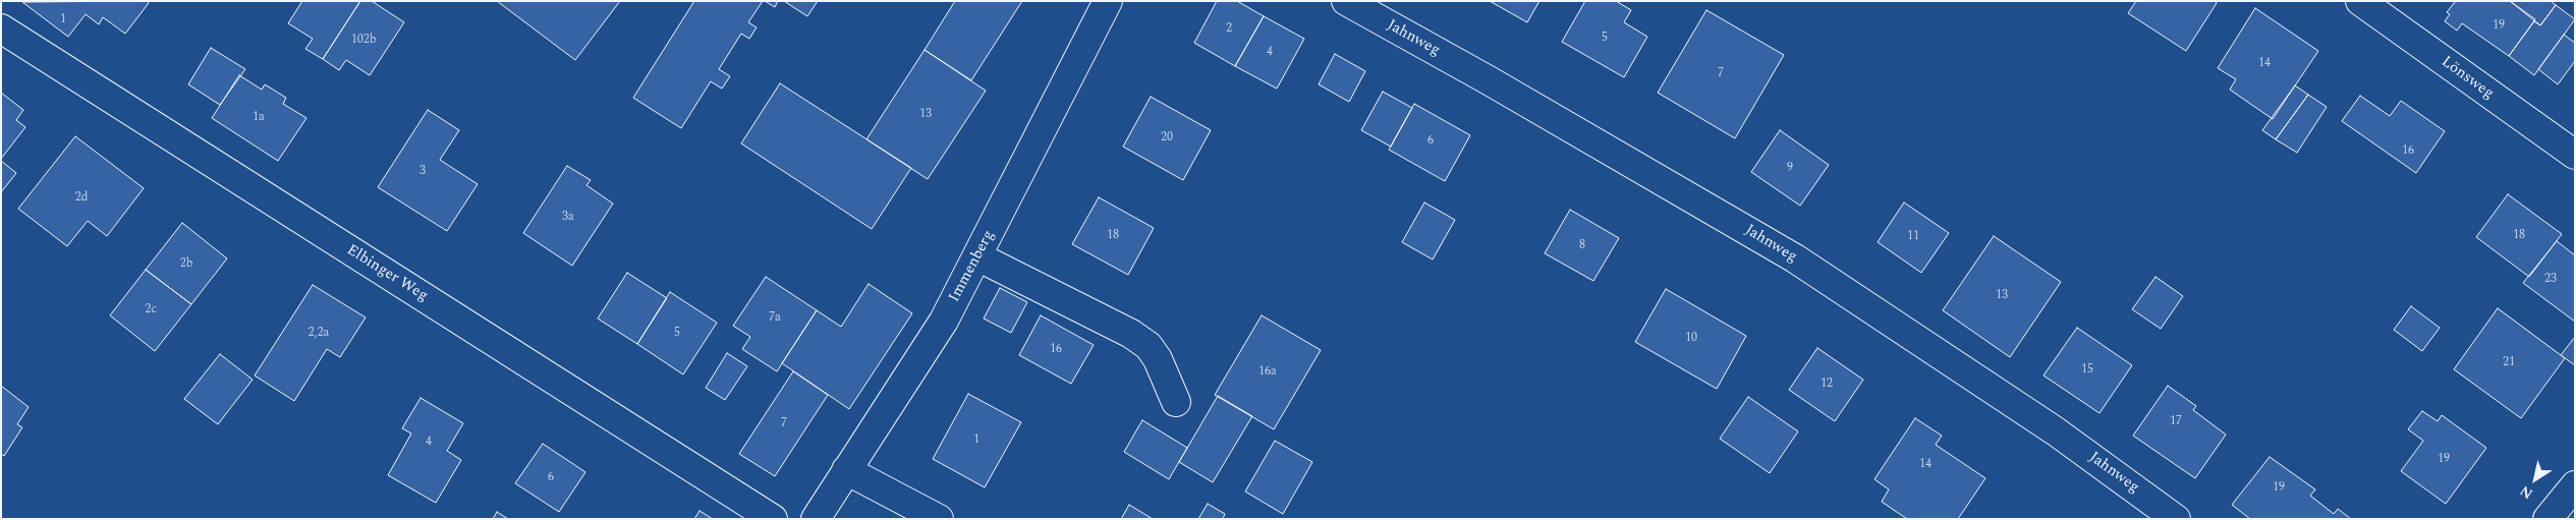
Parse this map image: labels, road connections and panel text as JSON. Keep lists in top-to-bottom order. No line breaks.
{"streets":{"street":["Jahnweg","Lönsweg","Immenberg","Elbinger Weg"]},"house_numbers":["1","19","2","5","102b","4","14","7","13","1a","20","6","16","9","3","2d","3a","18","18","11","8","2b","23","13","2c","7a","2,2a","5","10","16","21","15","16a","12","17","7","1","4","19","14","6","19"],"north":"bottom left"}
